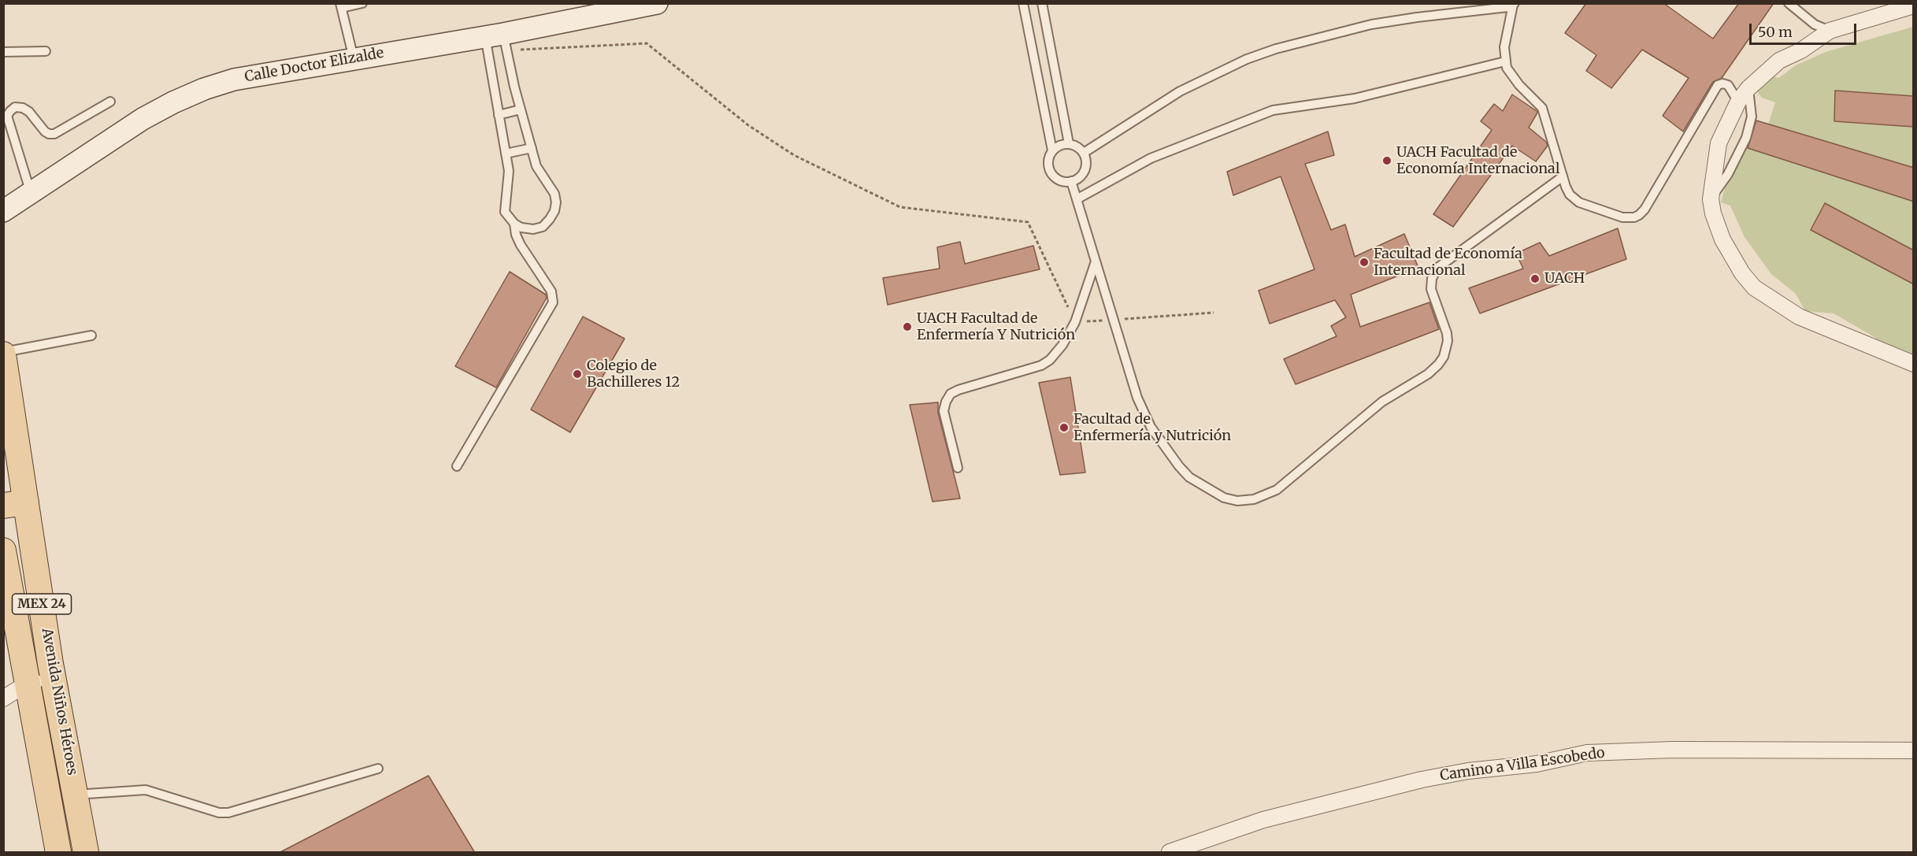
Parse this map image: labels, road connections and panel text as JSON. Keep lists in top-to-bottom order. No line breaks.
{"streets":{"main road":["MEX 24","Avenida Niños Héroes"],"street":["Calle Doctor Elizalde","Camino a Villa Escobedo"]},"places":["UACH Facultad de Economía Internacional","Facultad de Economía Internacional","UACH","UACH Facultad de Enfermería Y Nutrición","Colegio de Bachilleres 12","Facultad de Enfermería y Nutrición"],"scale_bar":"50 m"}
